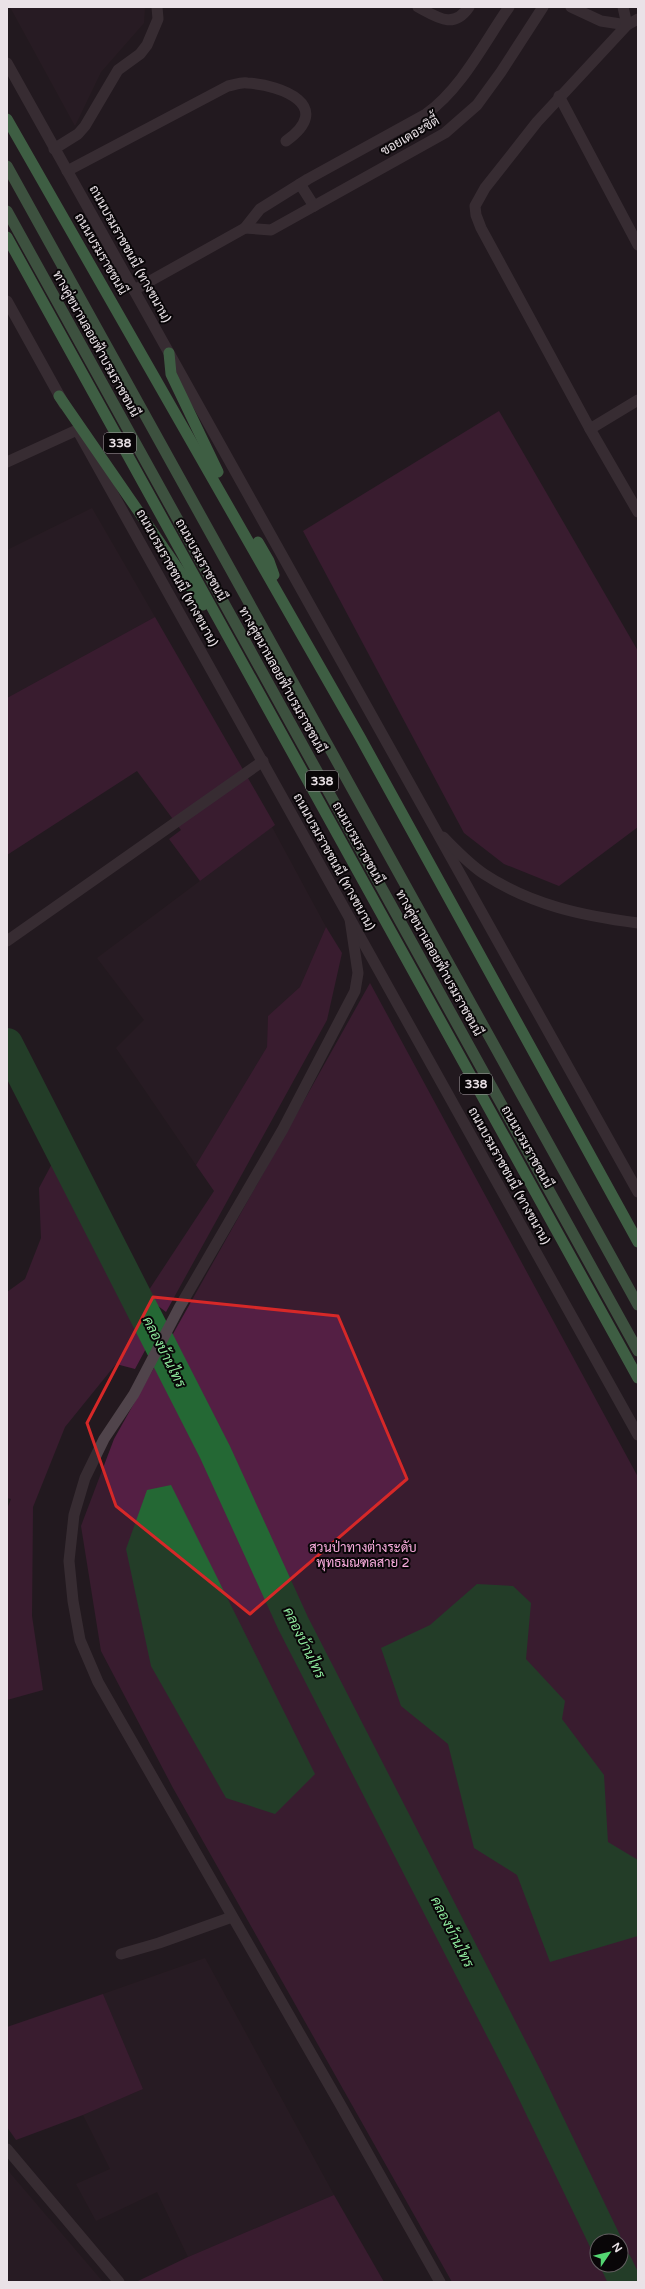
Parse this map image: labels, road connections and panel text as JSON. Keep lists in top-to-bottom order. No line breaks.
{"streets":{"highway":["ถนนบรมราชชนนี","338"],"main road":["ซอยเดอะซิตี้","ถนนบรมราชชนนี (ทางขนาน)","ทางคู่ขนานลอยฟ้าบรมราชชนนี"]},"crossings":[["ซอยเดอะซิตี้","ถนนบรมราชชนนี (ทางขนาน)"]],"water":["คลองบ้านไทร"],"parks":["สวนป่าทางต่างระดับ พุทธมณฑลสาย 2"],"north":"top right"}
